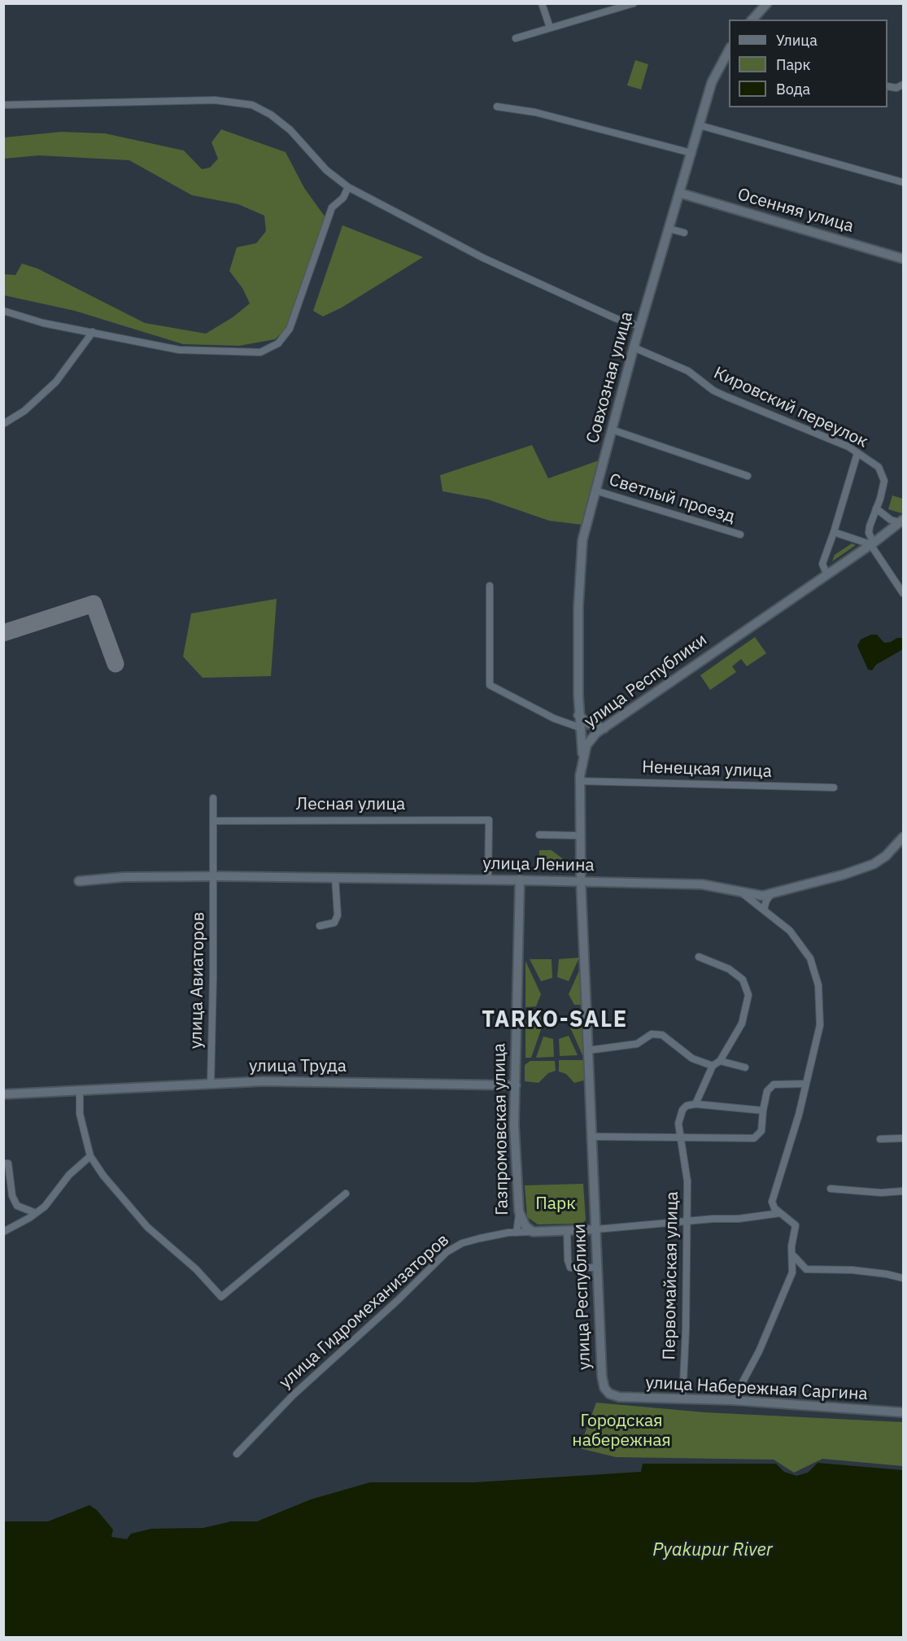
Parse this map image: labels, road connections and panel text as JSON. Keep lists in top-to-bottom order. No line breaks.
{"streets":{"street":["Осенняя улица","Совхозная улица","Кировский переулок","Светлый проезд","улица Республики","Ненецкая улица","Лесная улица","улица Ленина","улица Авиаторов","улица Труда","Газпромовская улица","Первомайская улица","улица Гидромеханизаторов","улица Набережная Саргина"]},"crossings":[["Осенняя улица","Совхозная улица"],["Совхозная улица","Кировский переулок"],["Совхозная улица","Светлый проезд"],["Совхозная улица","улица Республики"],["улица Республики","Ненецкая улица"],["улица Республики","улица Ленина"],["улица Республики","улица Набережная Саргина"],["Лесная улица","улица Ленина"],["Лесная улица","улица Авиаторов"],["улица Ленина","улица Авиаторов"],["улица Ленина","Газпромовская улица"],["улица Авиаторов","улица Труда"],["улица Труда","Газпромовская улица"],["Газпромовская улица","улица Гидромеханизаторов"],["Первомайская улица","улица Набережная Саргина"]],"districts":["TARKO-SALE"],"water":["Pyakupur River"],"parks":["Парк","Городская набережная"],"legend":["Улица","Парк","Вода"]}
